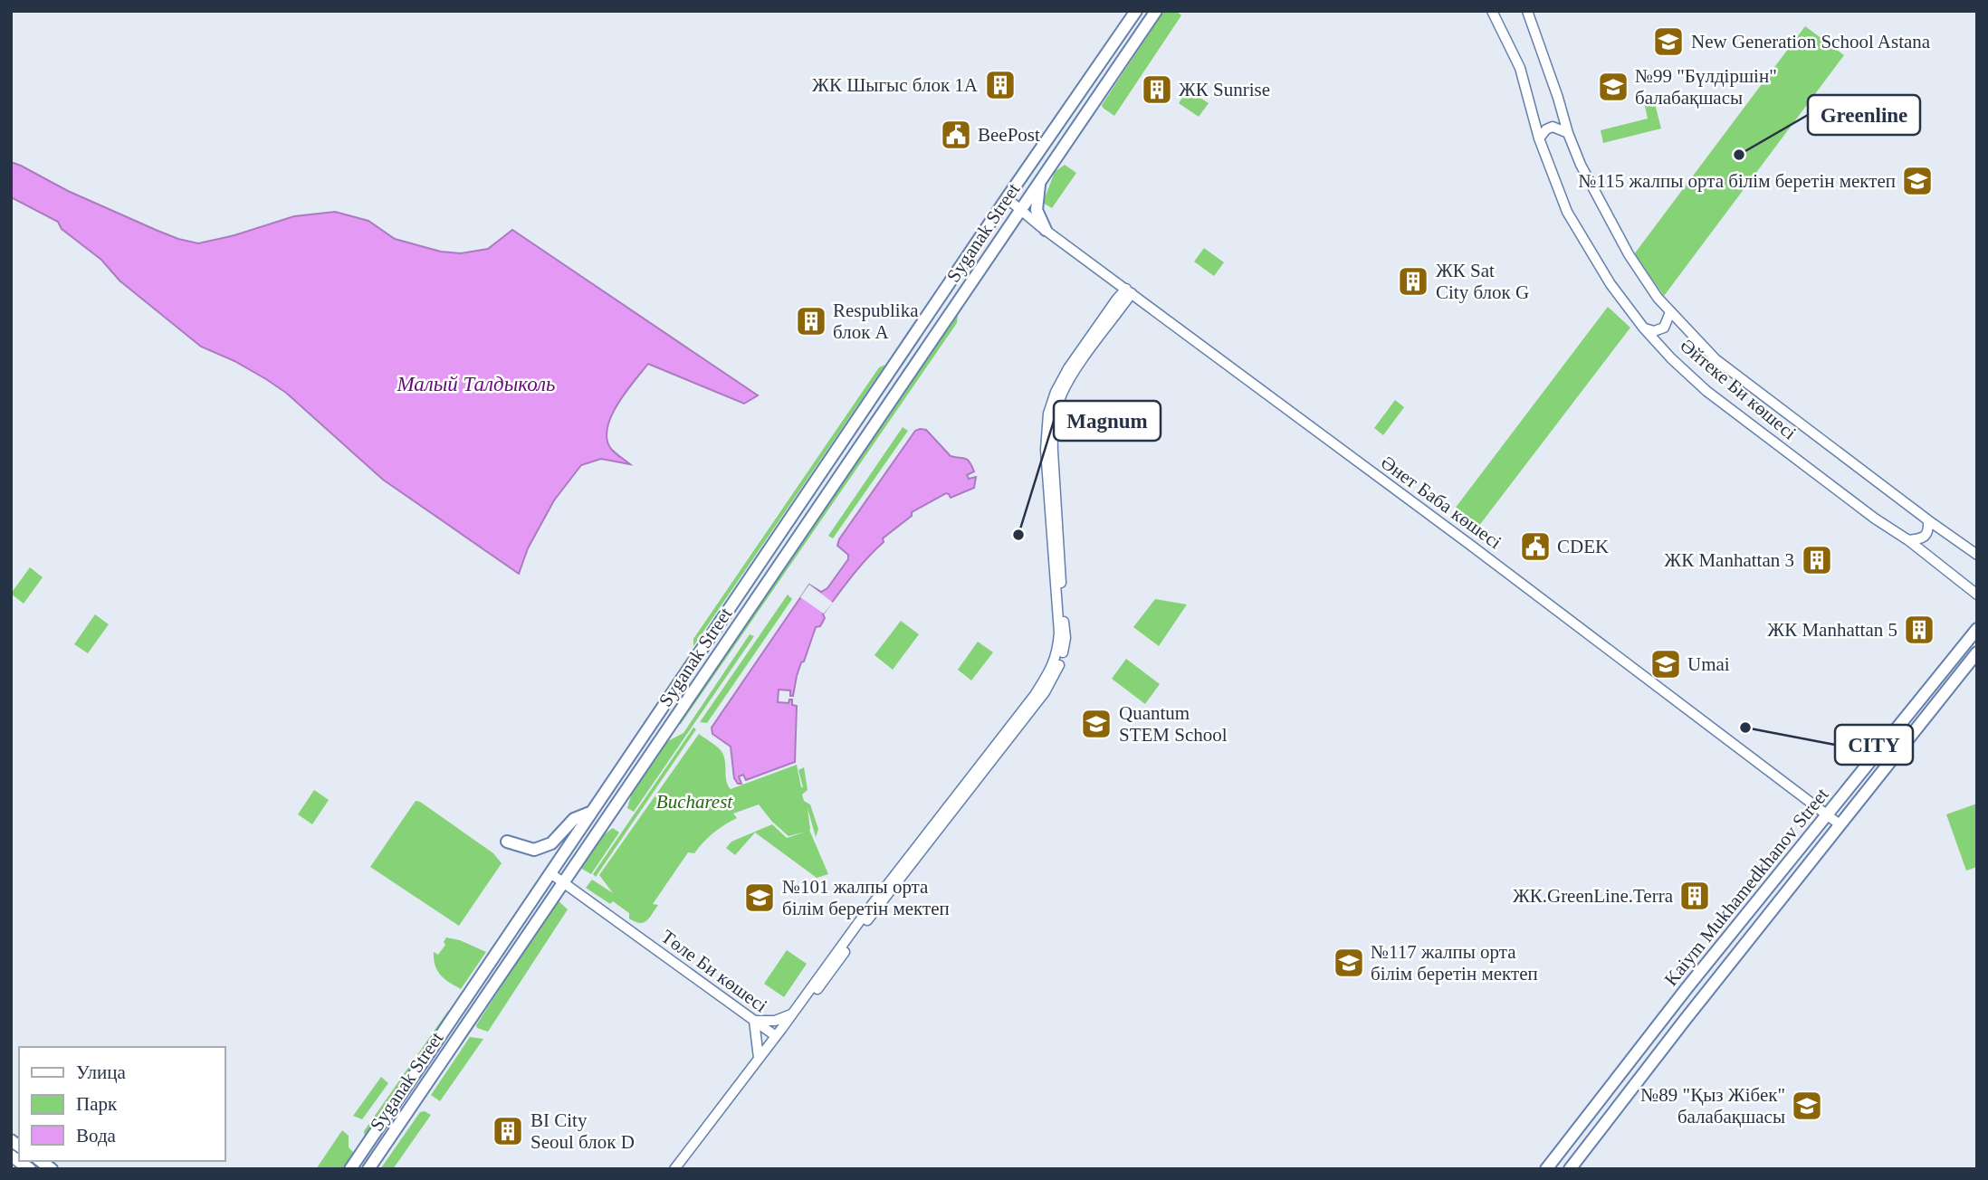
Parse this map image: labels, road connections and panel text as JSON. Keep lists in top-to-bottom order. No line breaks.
{"streets":{"main road":["Syganak Street","Kaiym Mukhamedkhanov Street"],"street":["Әйтеке Би көшесі","Әнет Баба көшесі","Төле Би көшесі"]},"crossings":[["Syganak Street","Әнет Баба көшесі"],["Syganak Street","Төле Би көшесі"],["Әнет Баба көшесі","Kaiym Mukhamedkhanov Street"]],"water":["Малый Талдыколь"],"parks":["Bucharest"],"places":{"school or university":["New Generation School Astana","№99 \"Бүлдіршін\" балабақшасы","№115 жалпы орта білім беретін мектеп","Umai","Quantum STEM School","№101 жалпы орта білім беретін мектеп","№117 жалпы орта білім беретін мектеп","№89 \"Қыз Жібек\" балабақшасы"],"building":["ЖК Шыгыс блок 1А","ЖК Sunrise","ЖК Sat City блок G","Respublika блок А","ЖК Manhattan 3","ЖК Manhattan 5","ЖК.GreenLine.Terra","BI City Seoul блок D"],"public building":["BeePost","CDEK"],"other":["Greenline","Magnum","CITY"]},"legend":["Улица","Парк","Вода"]}
